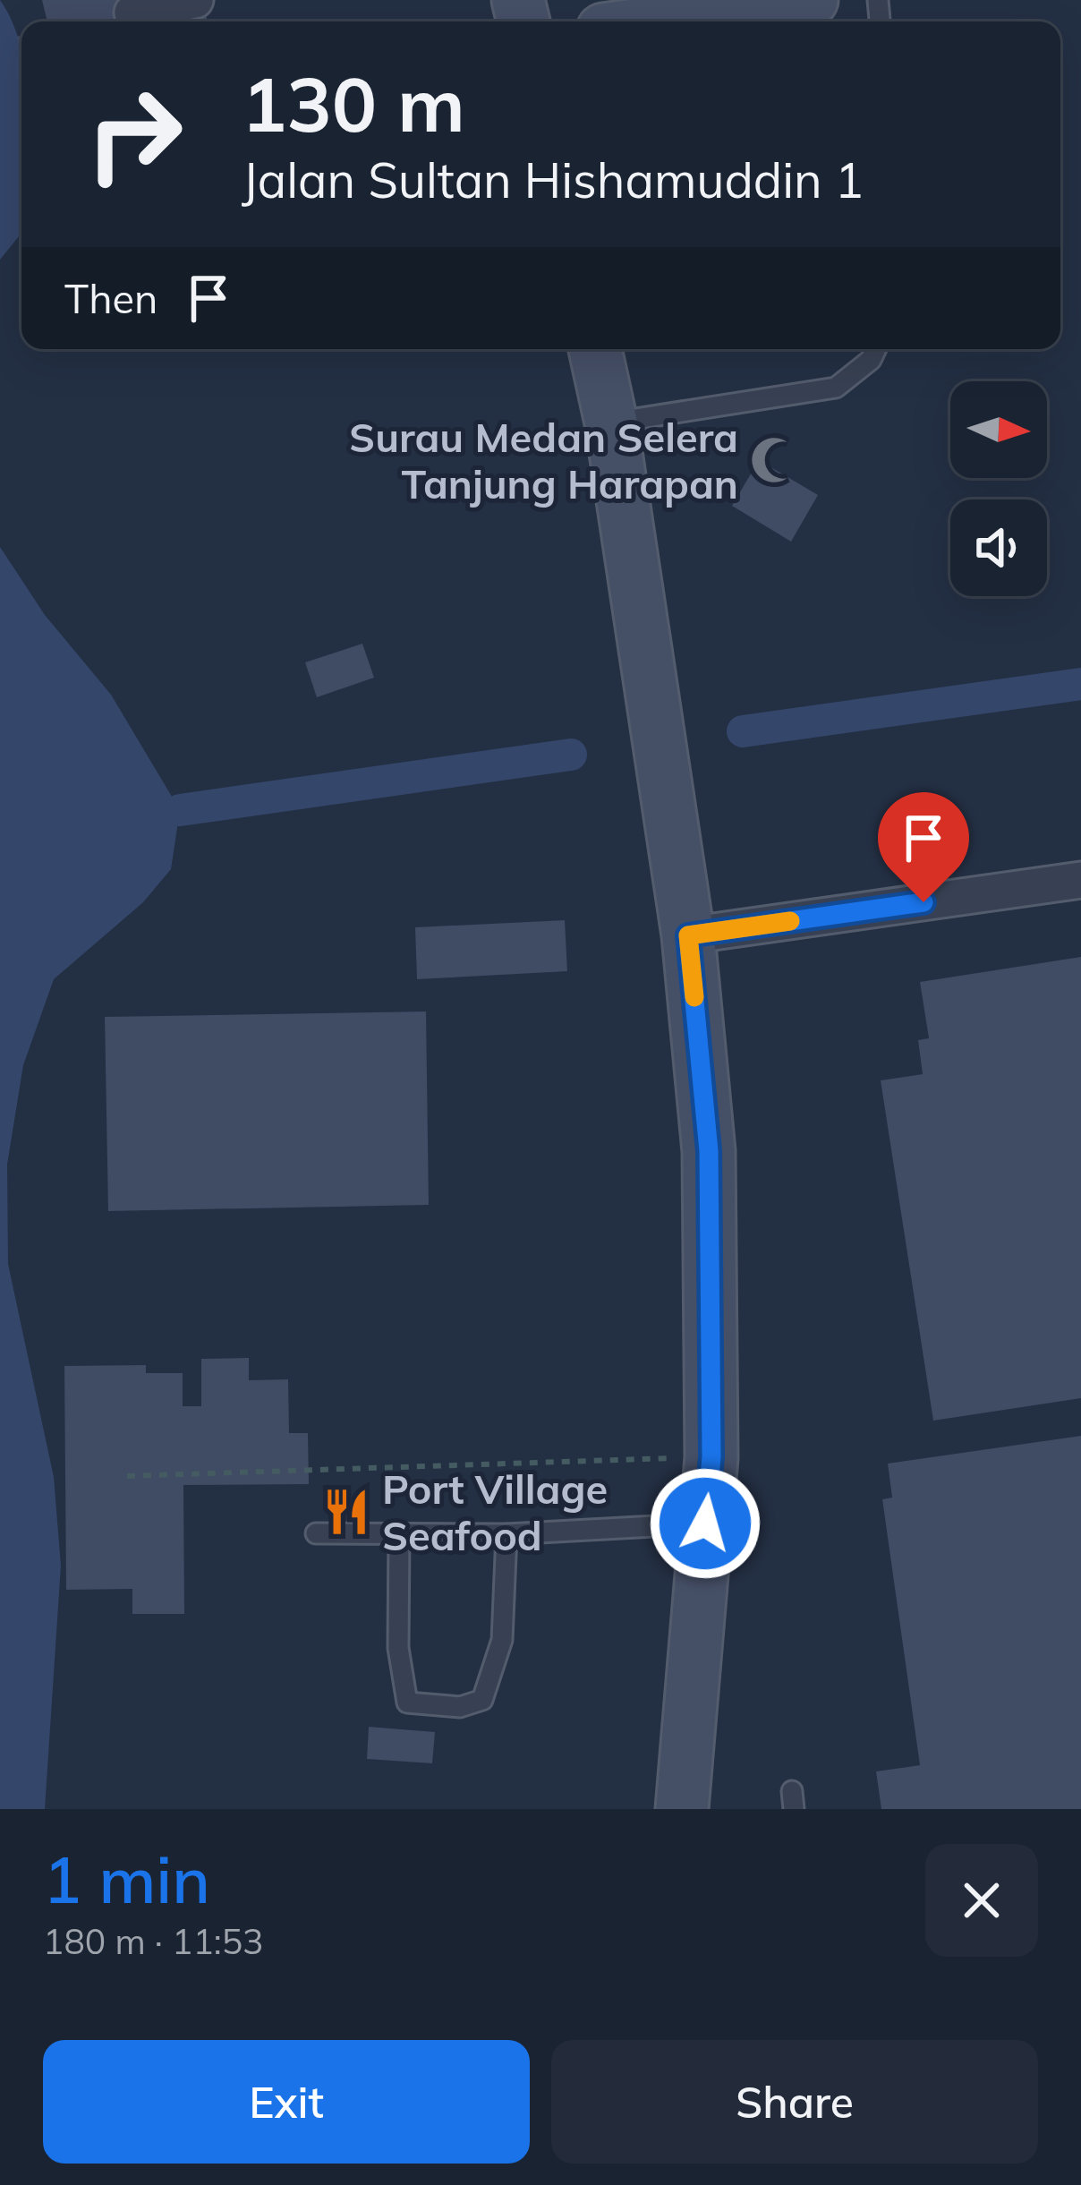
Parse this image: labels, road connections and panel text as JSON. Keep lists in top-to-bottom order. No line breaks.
{"places":{"mosque":["Surau Medan Selera Tanjung Harapan"],"restaurant":["Port Village Seafood"]},"north":"right","page":{"turn":["130 m","Jalan Sultan Hishamuddin 1"],"then":"Then","heading":["1 min","180 m · 11:53"],"buttons":["Exit","Share"]}}
